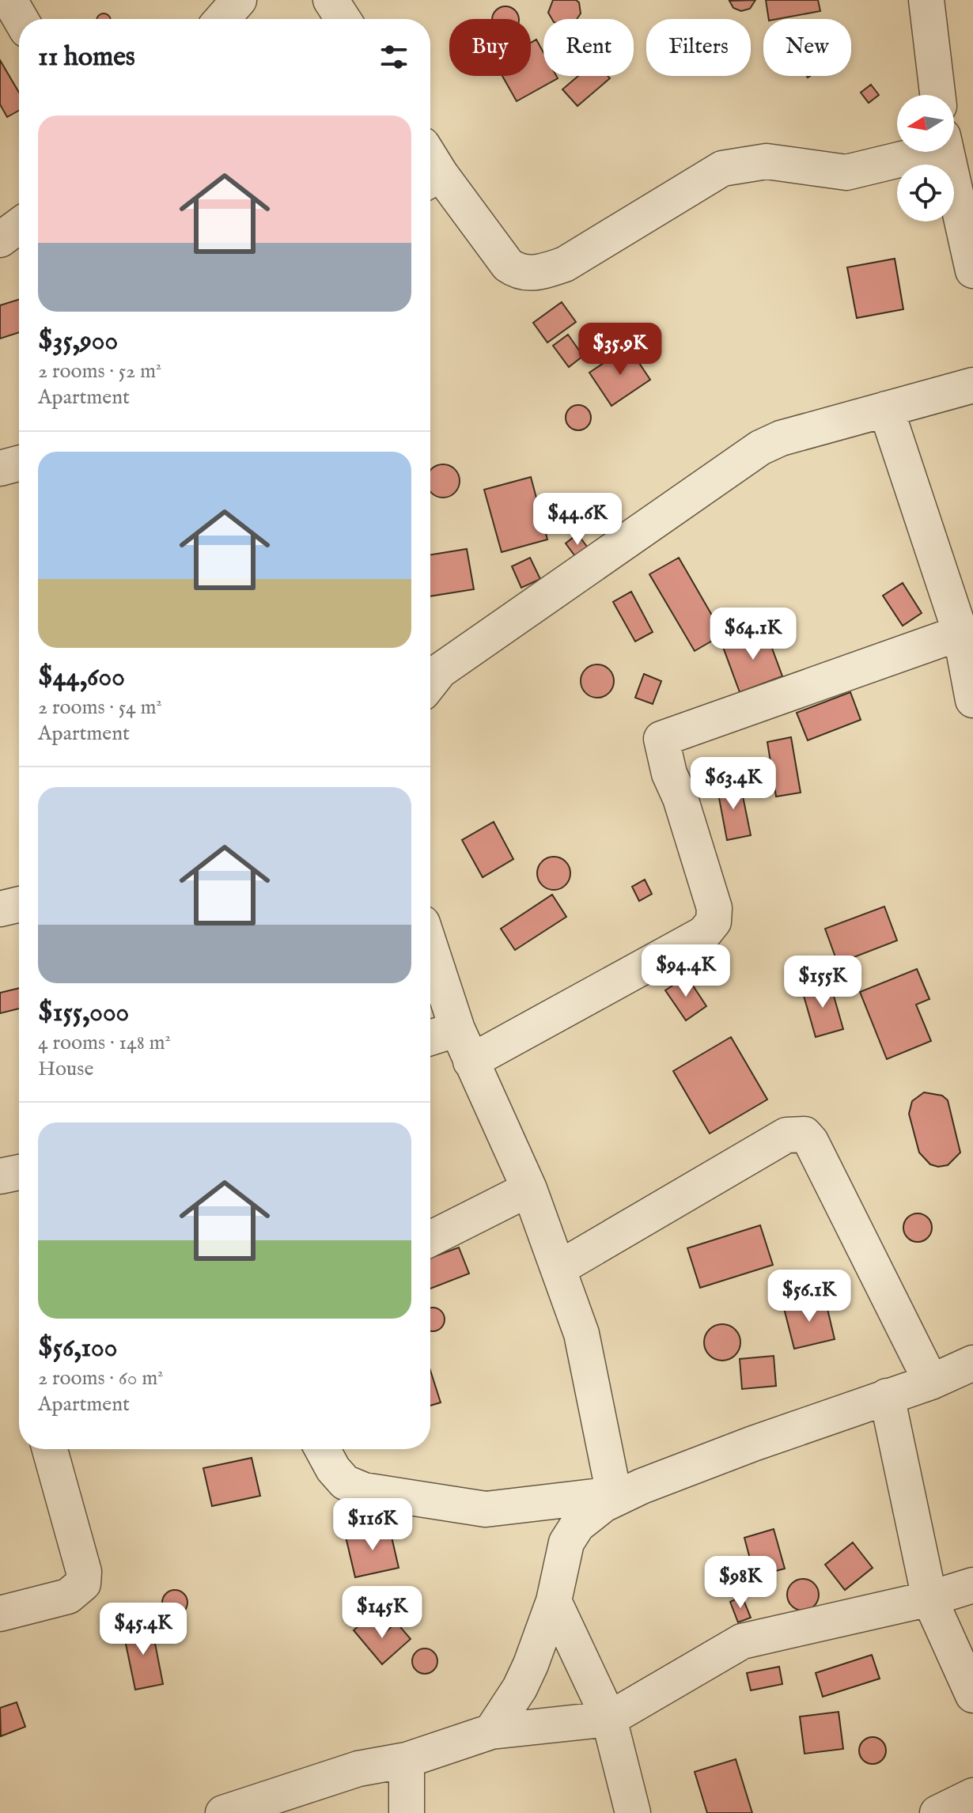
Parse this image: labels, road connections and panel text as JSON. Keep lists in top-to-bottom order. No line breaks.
{"north":"left","page":{"chip":["Buy","Rent","Filters","New"],"heading":"11 homes","list":[{"name":"$35,900","note":"2 rooms · 52 m² · Apartment"},{"name":"$44,600","note":"2 rooms · 54 m² · Apartment"},{"name":"$155,000","note":"4 rooms · 148 m² · House"},{"name":"$56,100","note":"2 rooms · 60 m² · Apartment"}],"price":["$35.9K","$44.6K","$64.1K","$63.4K","$94.4K","$155K","$56.1K","$116K","$98K","$145K","$45.4K"]}}
